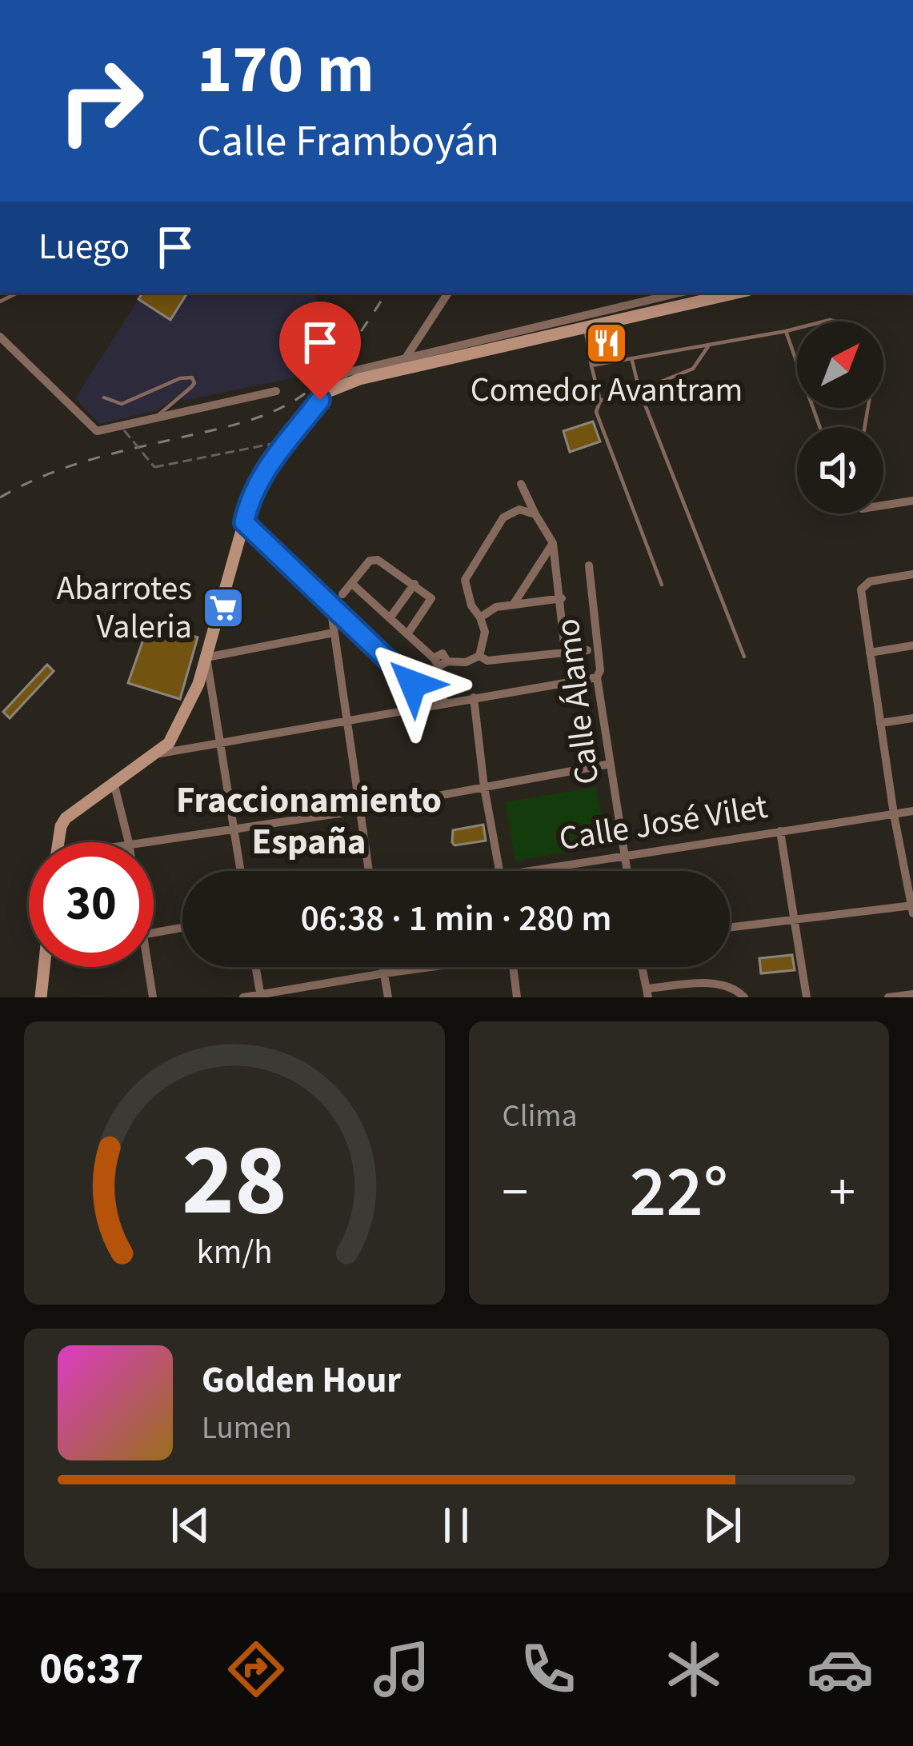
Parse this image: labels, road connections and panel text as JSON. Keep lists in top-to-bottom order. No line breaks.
{"streets":{"street":["Calle Álamo","Calle José Vilet"]},"crossings":[["Calle Álamo","Calle José Vilet"]],"districts":["Fraccionamiento España"],"places":{"restaurant":["Comedor Avantram"],"supermarket":["Abarrotes Valeria"]},"north":"top right","page":{"turn":["170 m","Calle Framboyán"],"then":"Luego","limit":"30","trip":"06:38 · 1 min · 280 m","tile":"Clima","heat":["−","22°","+"],"song":["Golden Hour","Lumen"],"tabs":"06:37","gauge":["28","km/h"]}}
